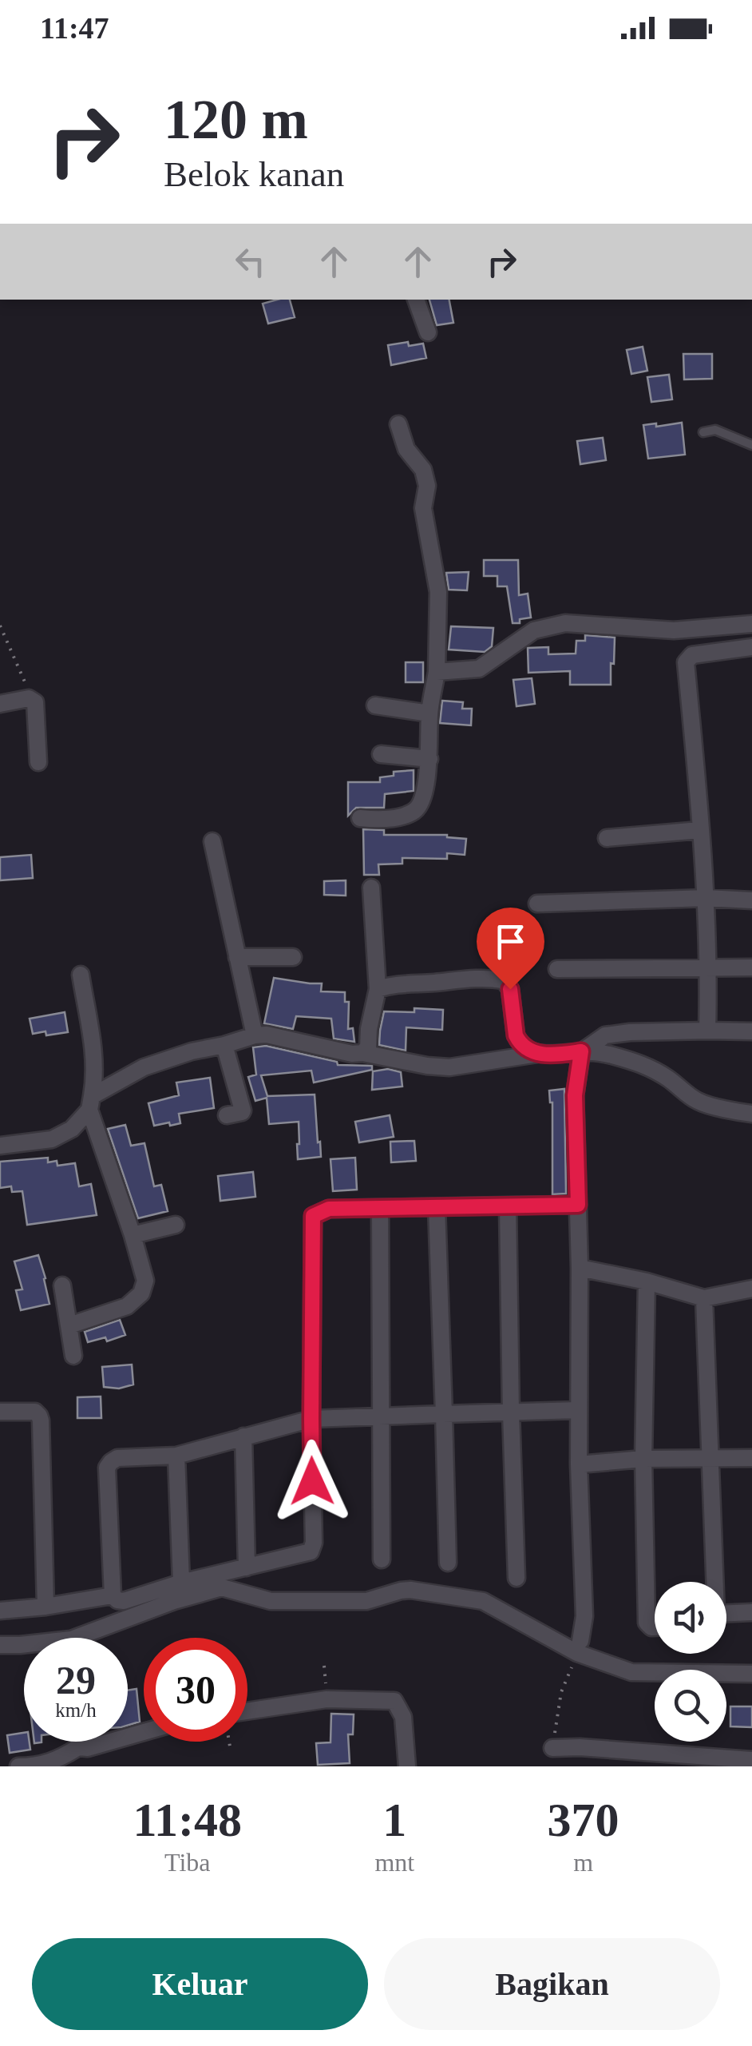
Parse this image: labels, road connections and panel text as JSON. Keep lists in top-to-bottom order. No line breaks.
{"page":{"status":"11:47","turn":["120 m","Belok kanan"],"speed":"29 km/h","limit":"30","eta":["11:48","Tiba","1","mnt","370","m"],"buttons":["Keluar","Bagikan"]}}
